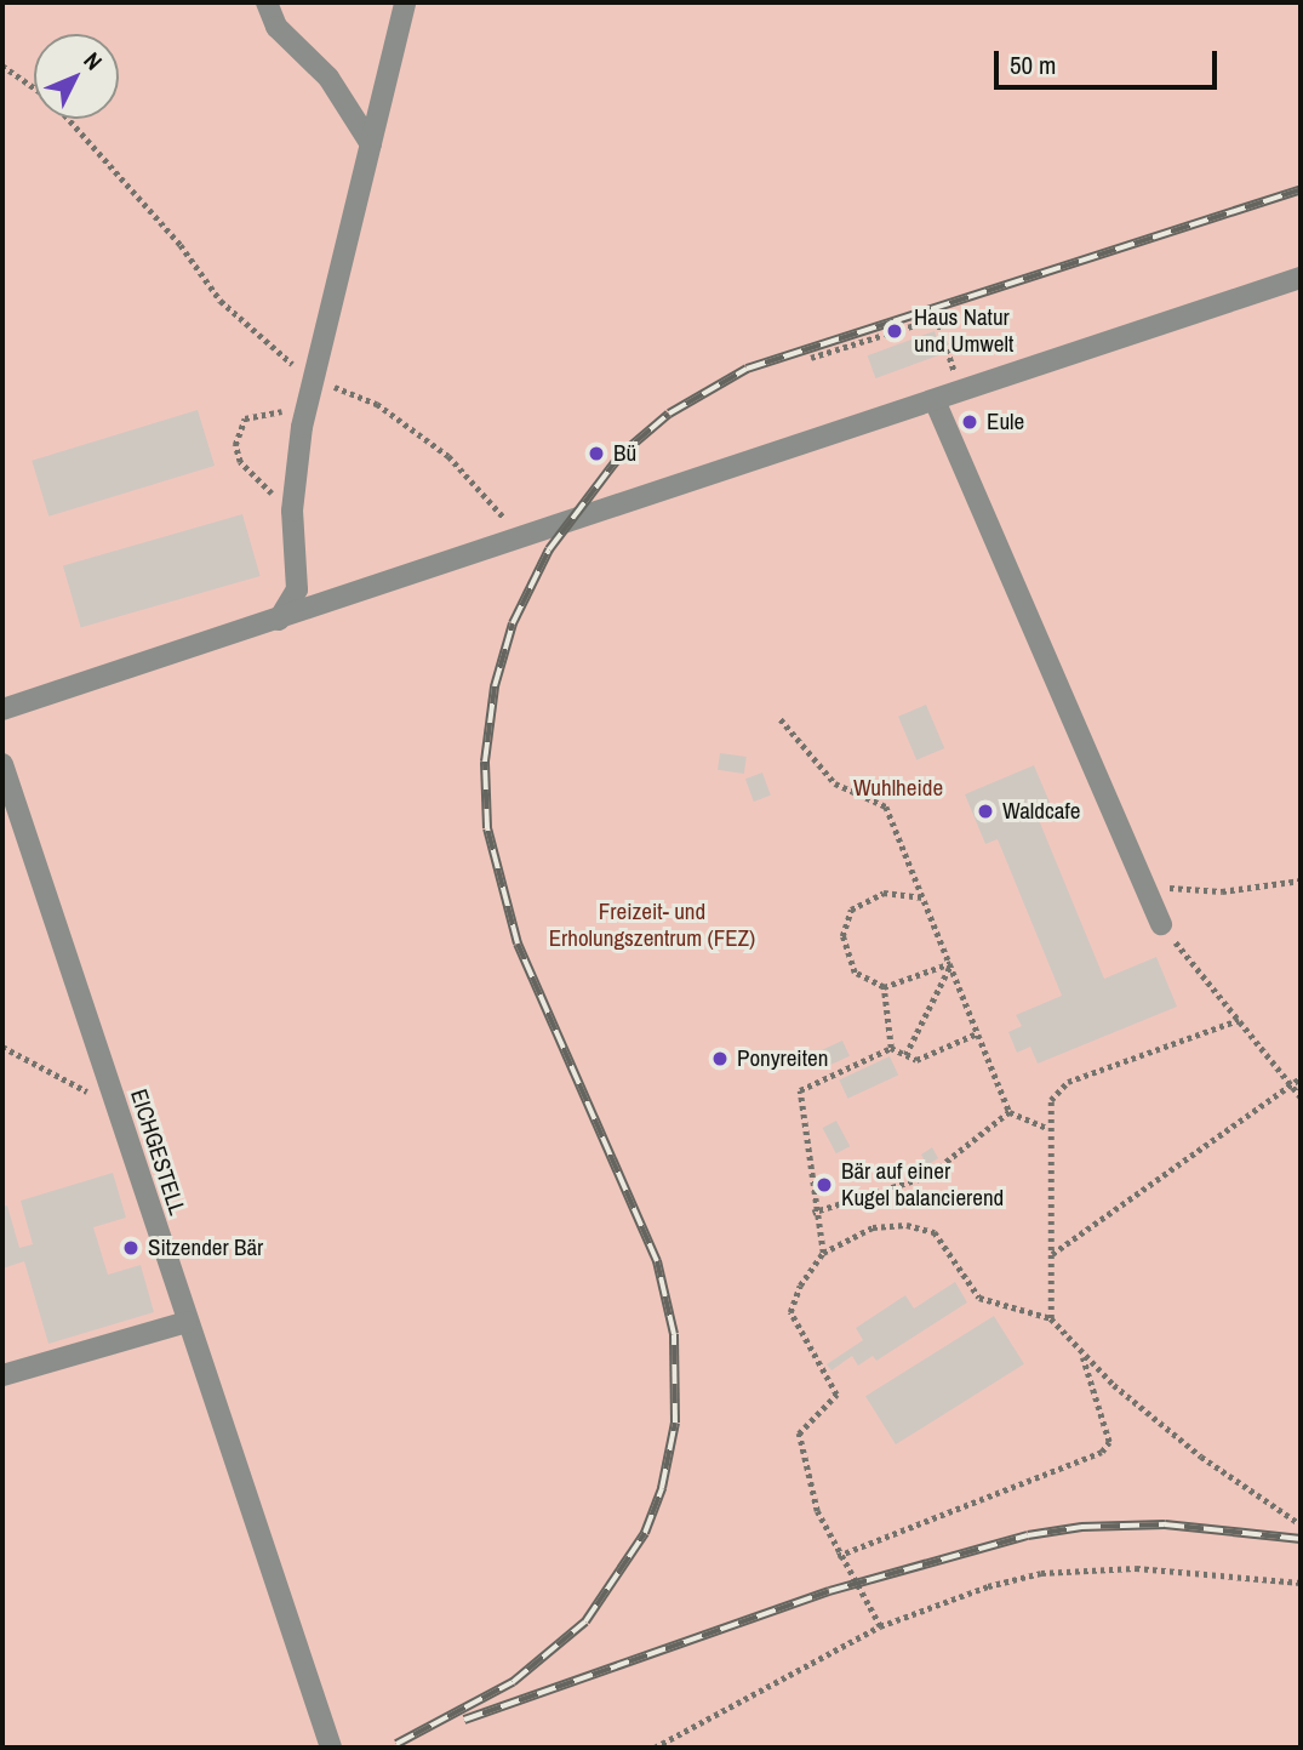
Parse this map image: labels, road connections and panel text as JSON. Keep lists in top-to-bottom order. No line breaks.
{"streets":{"lane":["EICHGESTELL"]},"parks":["Wuhlheide","Freizeit- und Erholungszentrum (FEZ)"],"places":["Haus Natur und Umwelt","Eule","Bü","Waldcafe","Ponyreiten","Bär auf einer Kugel balancierend","Sitzender Bär"],"scale_bar":"50 m","north":"top right"}
